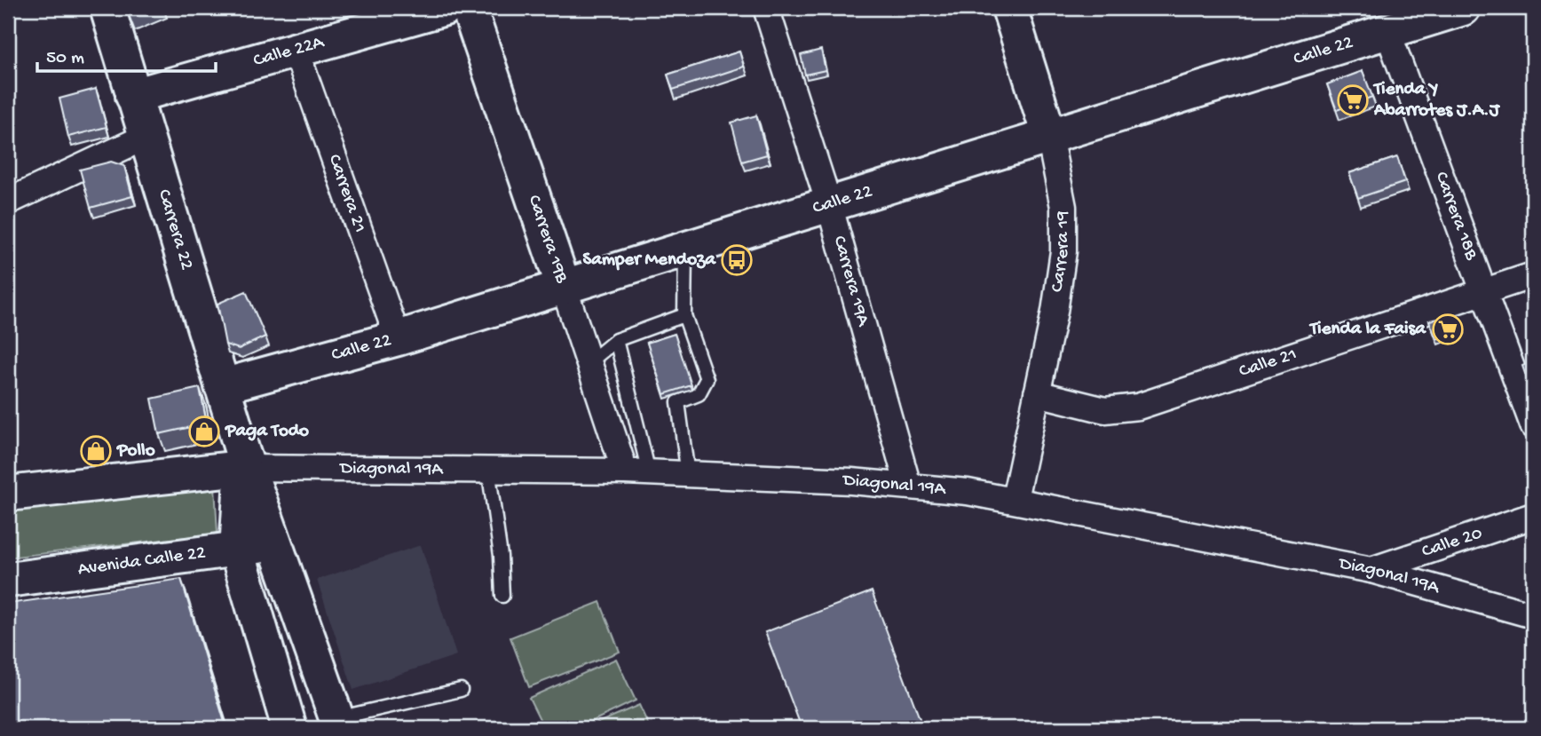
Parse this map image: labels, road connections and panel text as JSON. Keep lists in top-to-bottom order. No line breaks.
{"streets":{"street":["Calle 22","Calle 22A","Carrera 21","Carrera 18B","Carrera 22","Carrera 19B","Carrera 19","Carrera 19A","Calle 21","Diagonal 19A","Calle 20","Avenida Calle 22"]},"crossings":[["Calle 22","Carrera 21"],["Calle 22","Carrera 18B"],["Calle 22","Carrera 22"],["Calle 22","Carrera 19B"],["Calle 22","Carrera 19"],["Calle 22","Carrera 19A"],["Calle 22A","Carrera 21"],["Calle 22A","Carrera 22"],["Carrera 18B","Calle 21"],["Carrera 22","Diagonal 19A"],["Carrera 22","Avenida Calle 22"],["Carrera 19B","Diagonal 19A"],["Carrera 19","Calle 21"],["Carrera 19","Diagonal 19A"],["Carrera 19A","Diagonal 19A"],["Diagonal 19A","Calle 20"]],"places":{"supermarket":["Tienda Y Abarrotes J.A.J","Tienda la Faisa"],"bus stop":["Samper Mendoza"],"shop":["Paga Todo","Pollo"]},"scale_bar":"50 m"}
